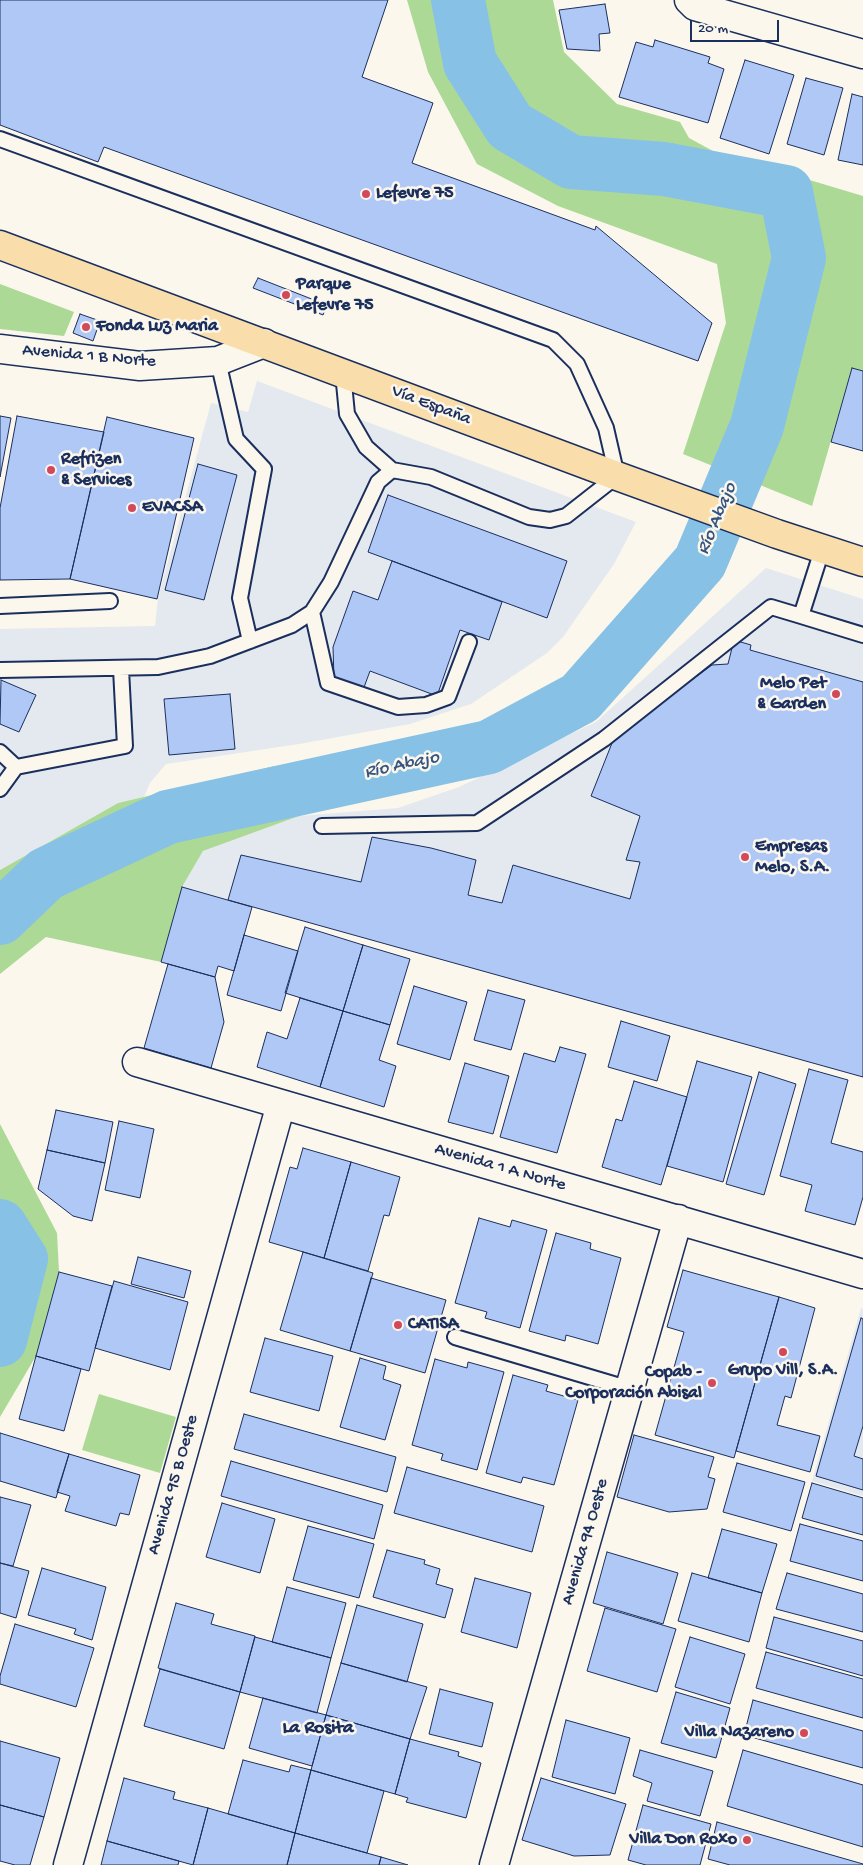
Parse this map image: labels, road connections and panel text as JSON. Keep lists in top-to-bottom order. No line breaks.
{"streets":{"main road":["Vía España"],"street":["Avenida 1 B Norte","Avenida 1 A Norte","Avenida 95 B Oeste","Avenida 94 Oeste"]},"crossings":[["Avenida 1 B Norte","Vía España"],["Avenida 1 A Norte","Avenida 95 B Oeste"],["Avenida 1 A Norte","Avenida 94 Oeste"]],"districts":["La Rosita"],"water":["Río Abajo"],"places":["Lefevre 75","Parque Lefevre 75","Fonda Luz Maria","Refrizen & Services","EVACSA","Melo Pet & Garden","Empresas Melo, S.A.","CATISA","Grupo Vill, S.A.","Copab - Corporación Abisal","Villa Nazareno","Villa Don Roxo"],"scale_bar":"20 m"}
